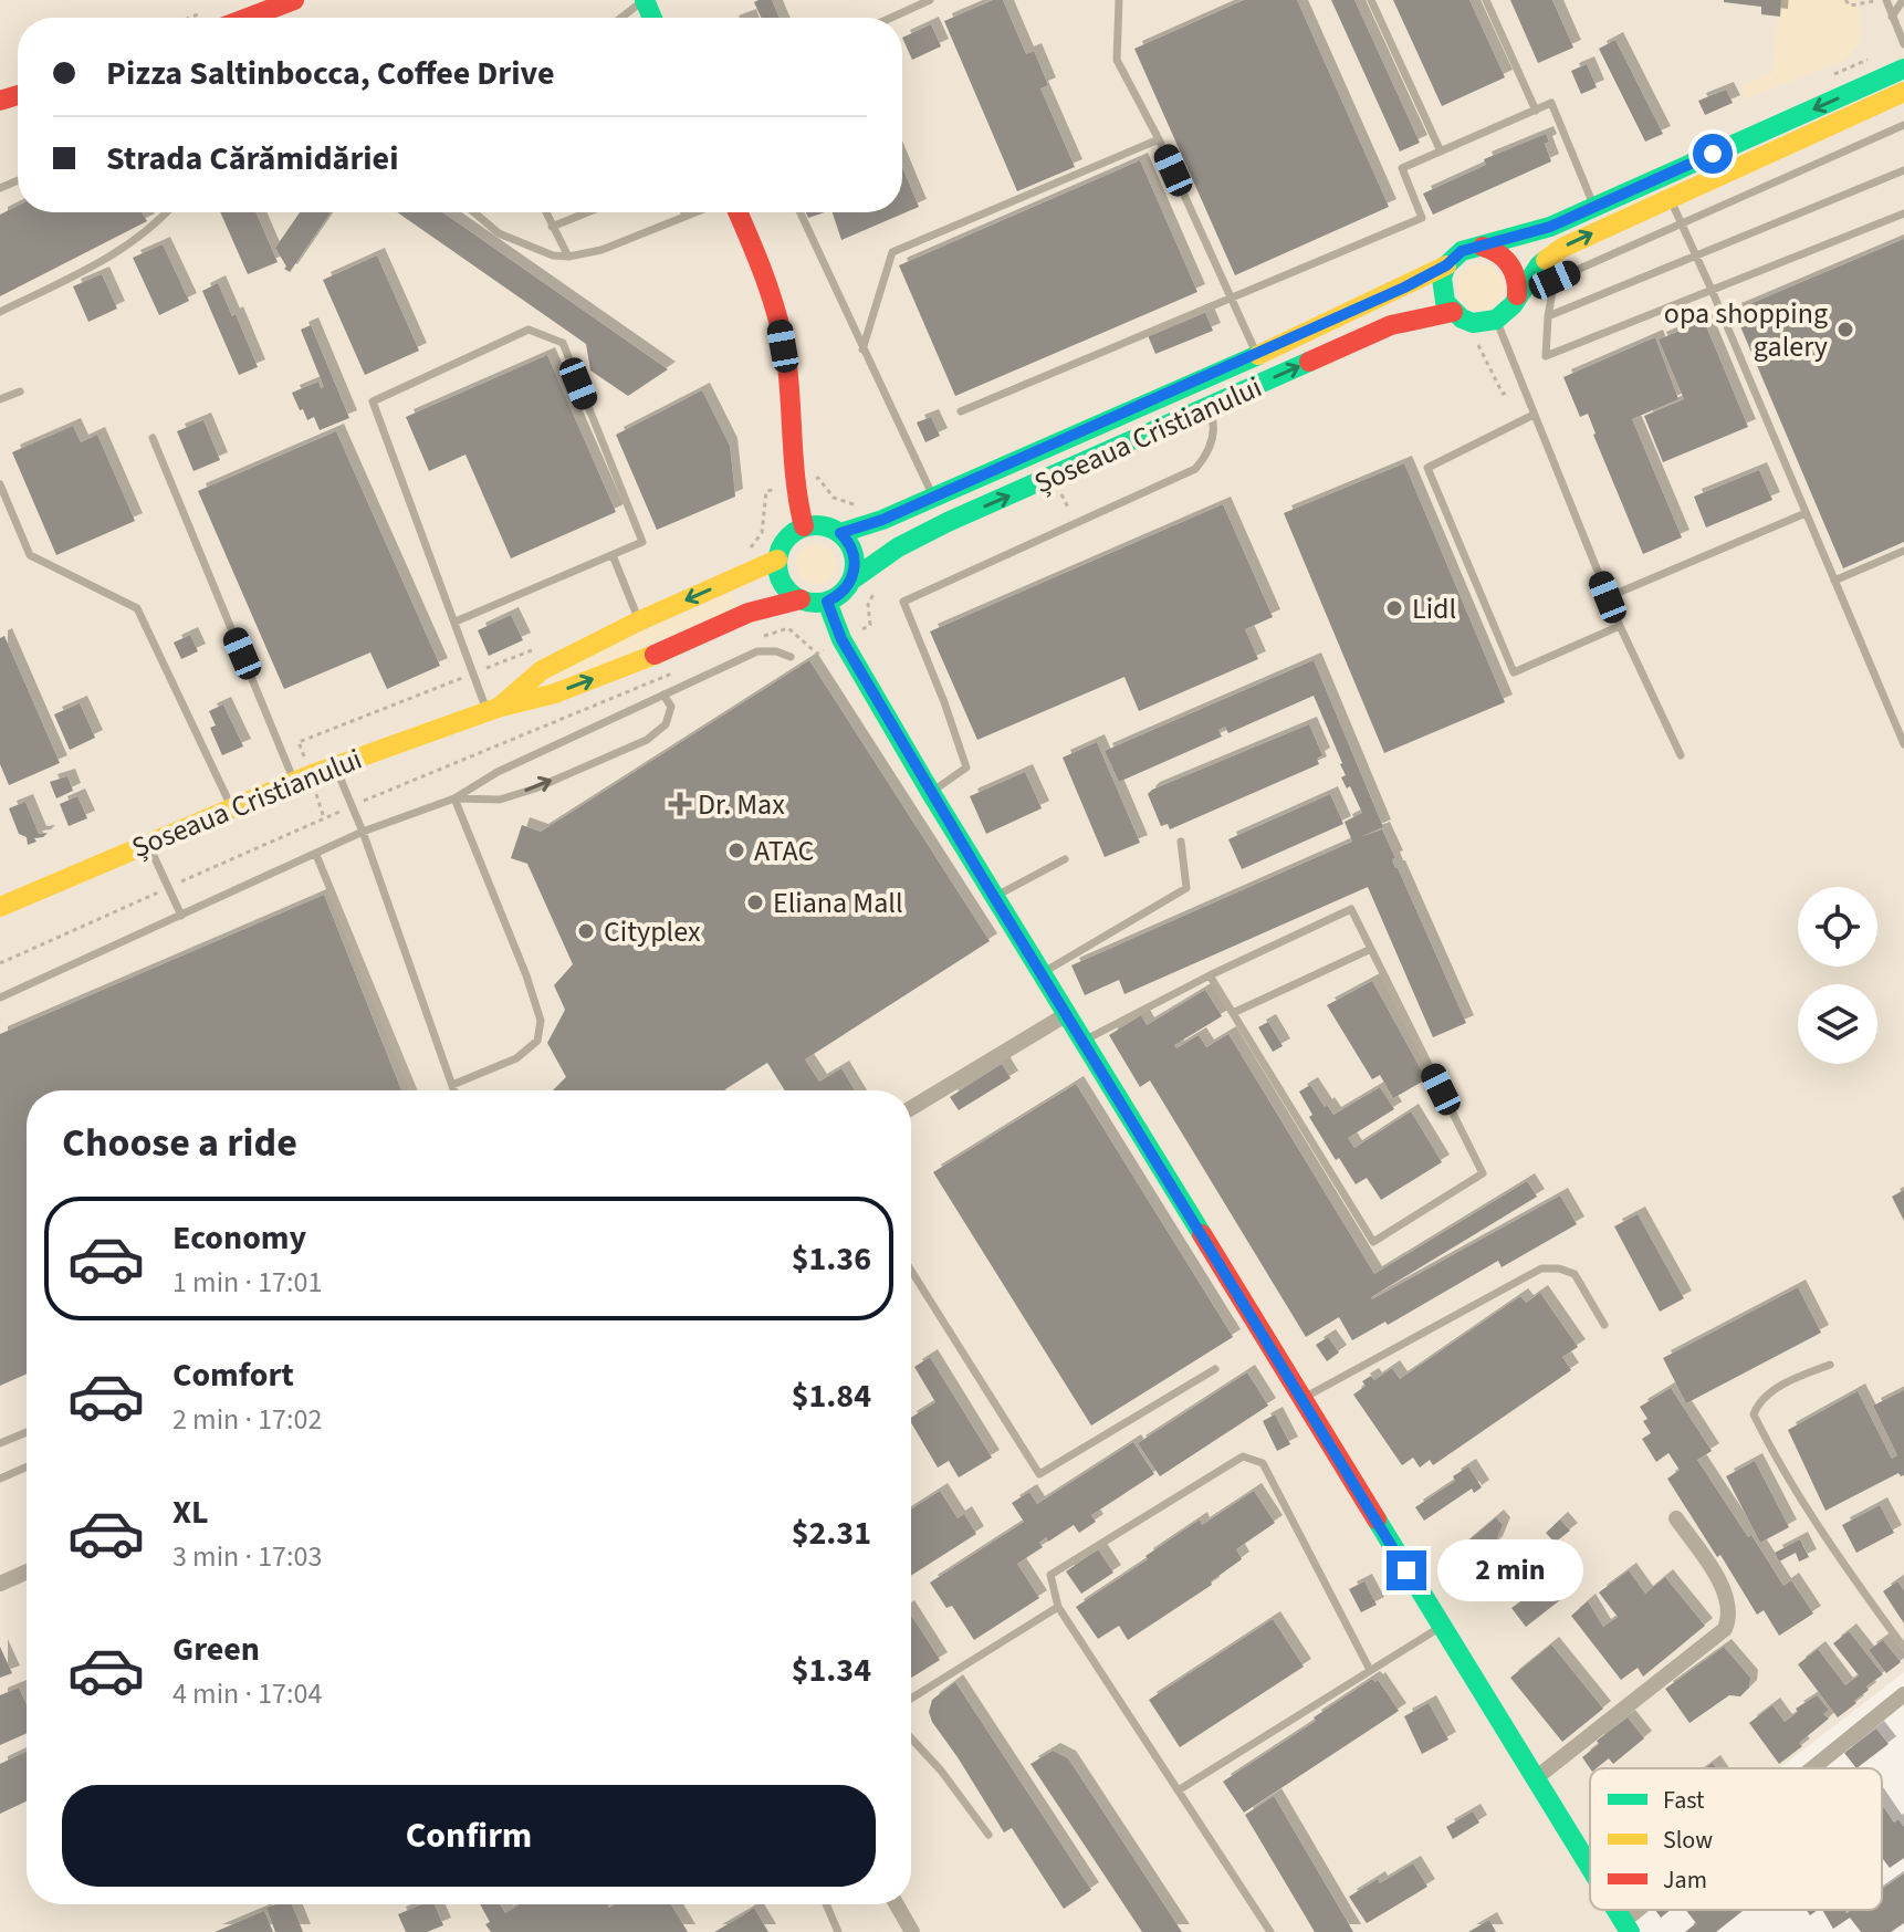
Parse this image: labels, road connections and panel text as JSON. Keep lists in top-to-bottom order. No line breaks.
{"streets":{"street":["Șoseaua Cristianului"]},"places":{"other":["opa shopping galery","Lidl","ATAC","Eliana Mall","Cityplex"],"health":["Dr. Max"]},"legend":["Fast","Slow","Jam"],"page":{"banner":["Pizza Saltinbocca, Coffee Drive","Strada Cărămidăriei"],"heading":"Choose a ride","list":[{"name":"Economy","note":"1 min · 17:01","value":"$1.36"},{"name":"Comfort","note":"2 min · 17:02","value":"$1.84"},{"name":"XL","note":"3 min · 17:03","value":"$2.31"},{"name":"Green","note":"4 min · 17:04","value":"$1.34"}],"bubble":"2 min","buttons":"Confirm"}}
